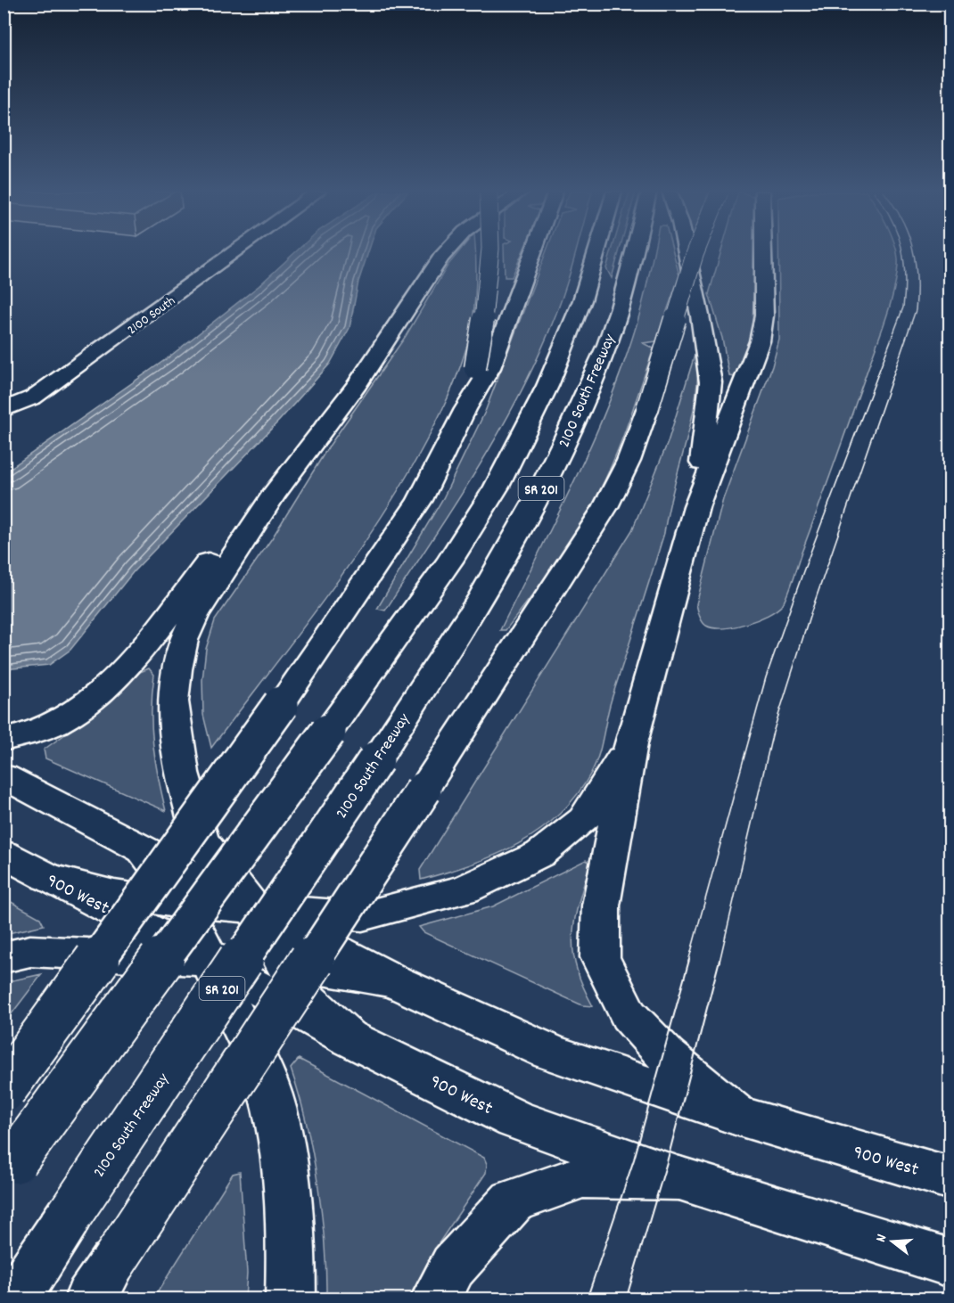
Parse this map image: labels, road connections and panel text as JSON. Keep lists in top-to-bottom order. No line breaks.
{"streets":{"main road":["2100 South","2100 South Freeway","SR 201","900 West"]},"north":"left"}
